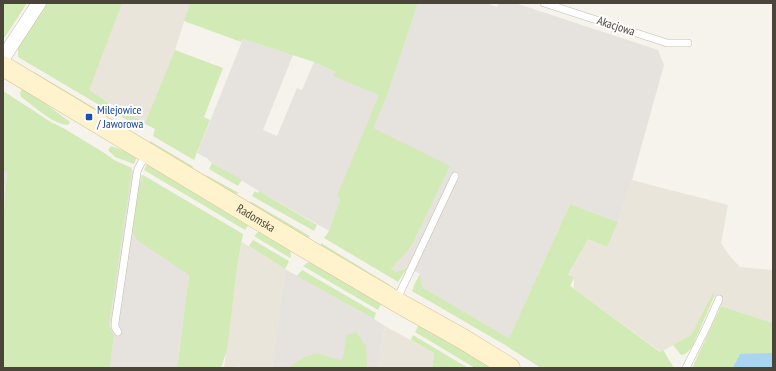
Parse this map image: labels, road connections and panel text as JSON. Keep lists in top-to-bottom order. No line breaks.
{"streets":{"main road":["Radomska"],"lane":["Akacjowa"]},"places":{"transit":["Milejowice / Jaworowa"]}}
